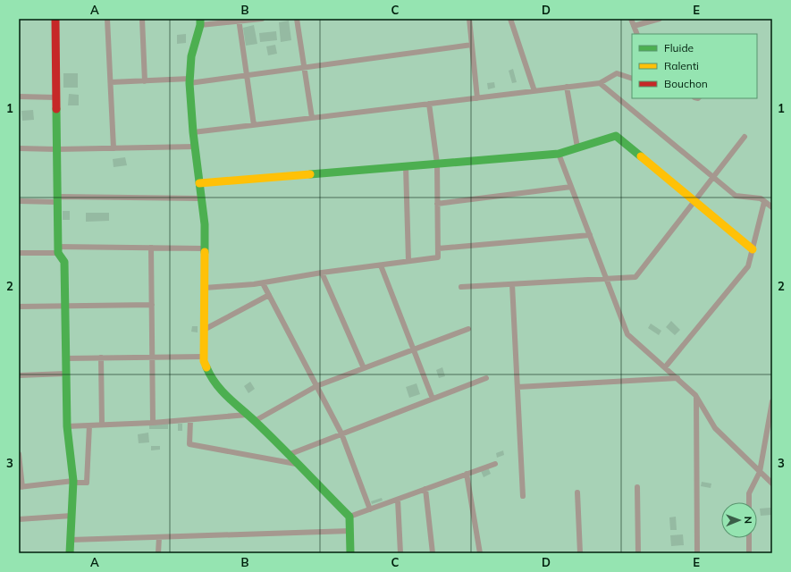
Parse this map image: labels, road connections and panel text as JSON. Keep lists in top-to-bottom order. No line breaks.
{"legend":["Fluide","Ralenti","Bouchon"],"north":"right","grid":{"columns":["A","B","C","D","E"],"rows":["1","2","3"]}}
